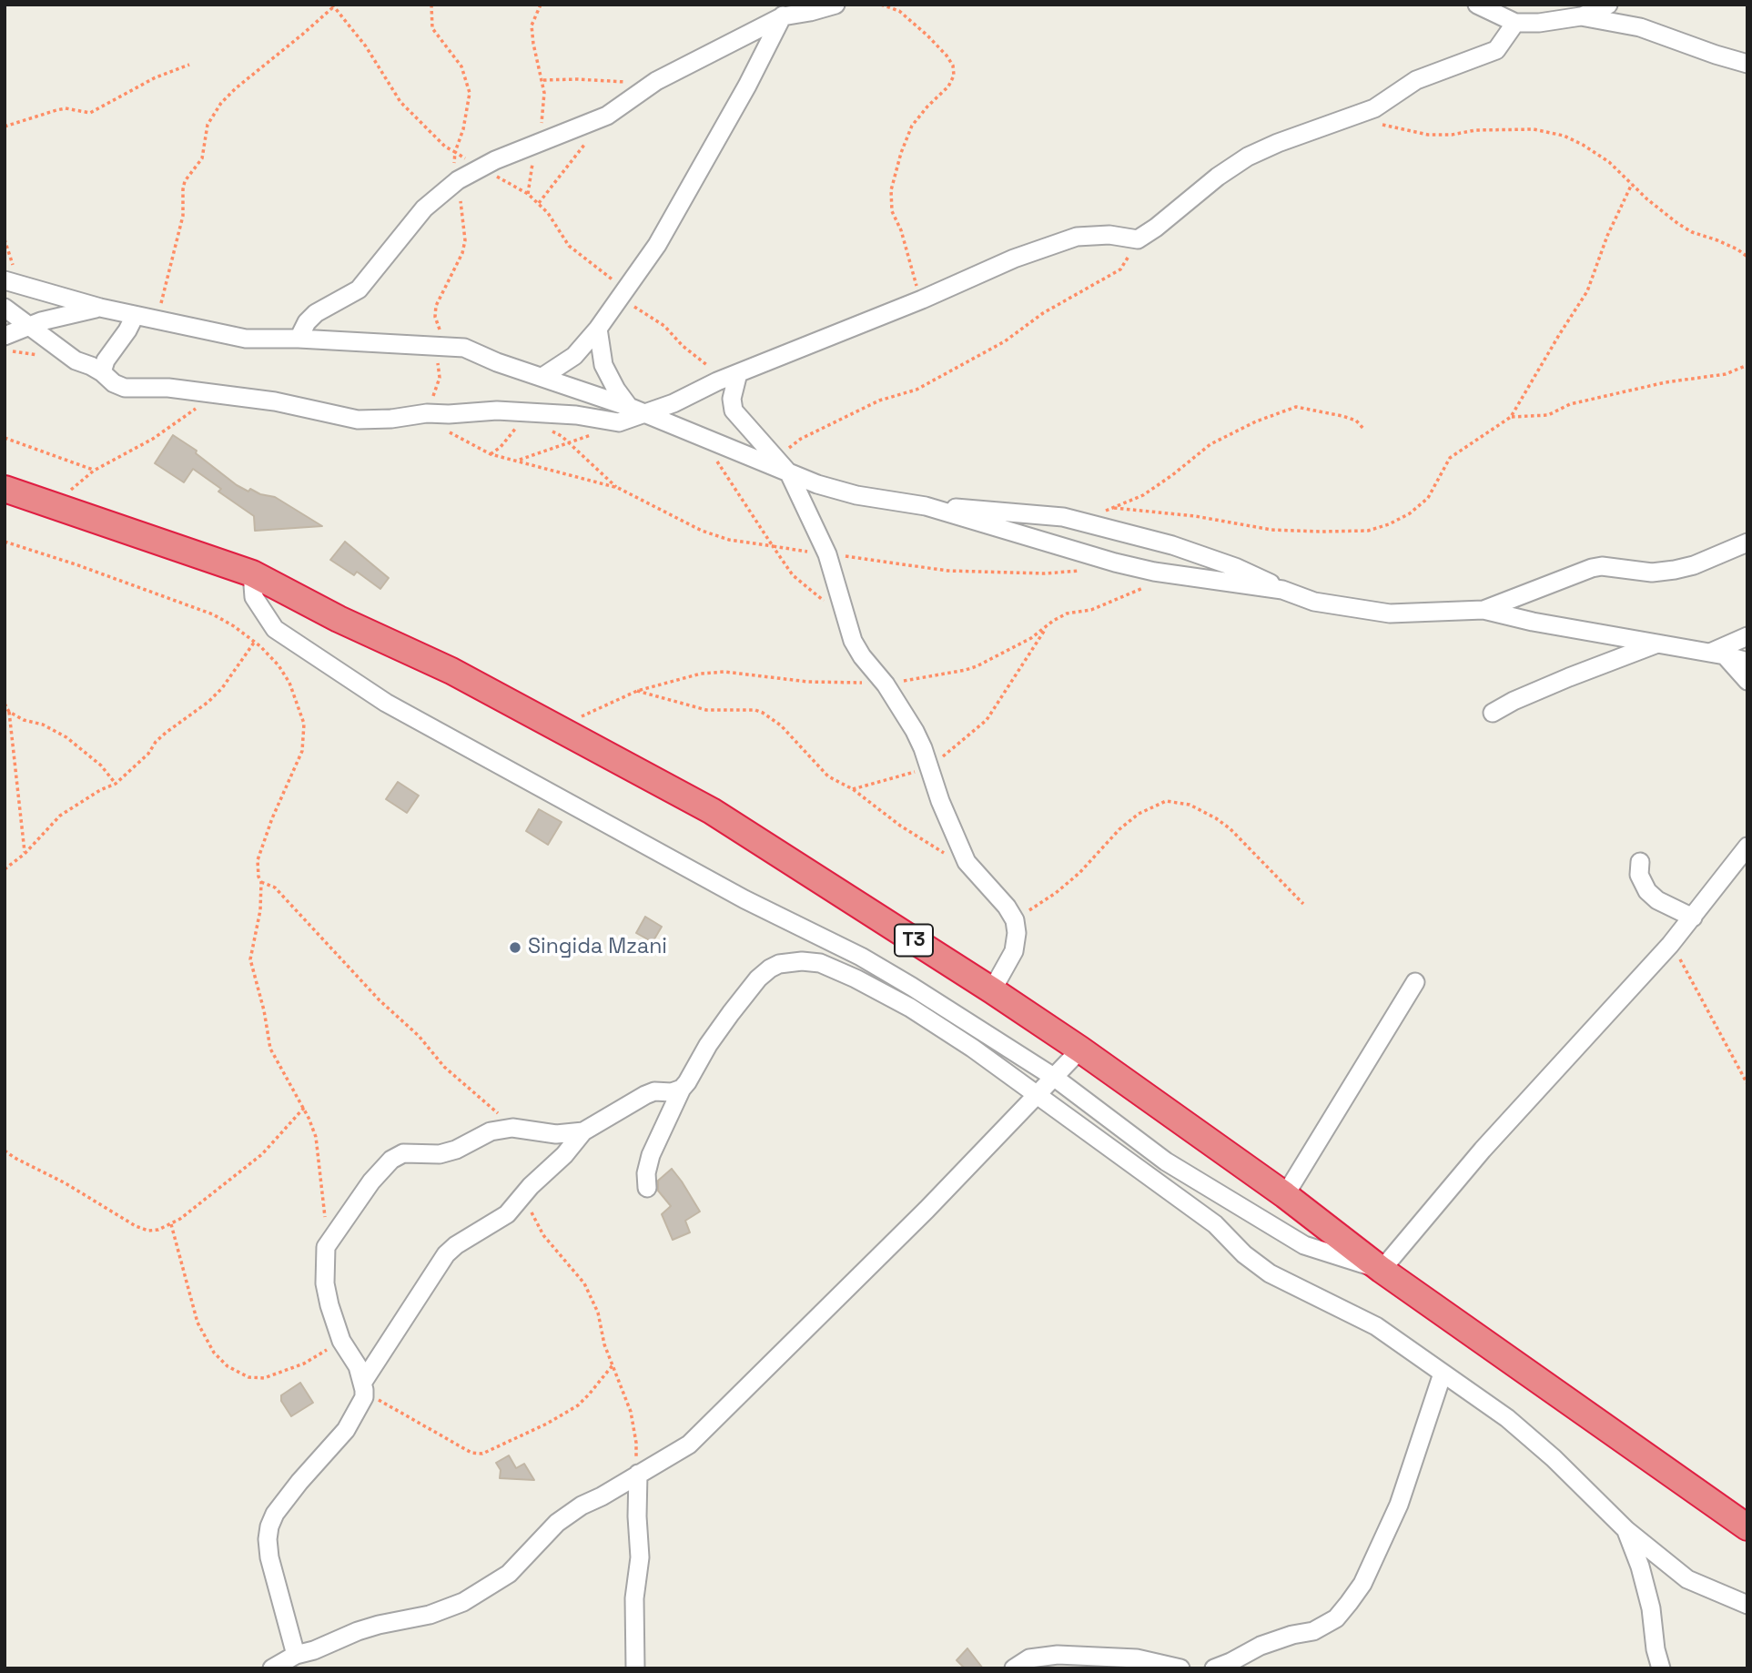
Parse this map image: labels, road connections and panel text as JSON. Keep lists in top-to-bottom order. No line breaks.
{"streets":{"highway":["T3"]},"places":["Singida Mzani"]}
